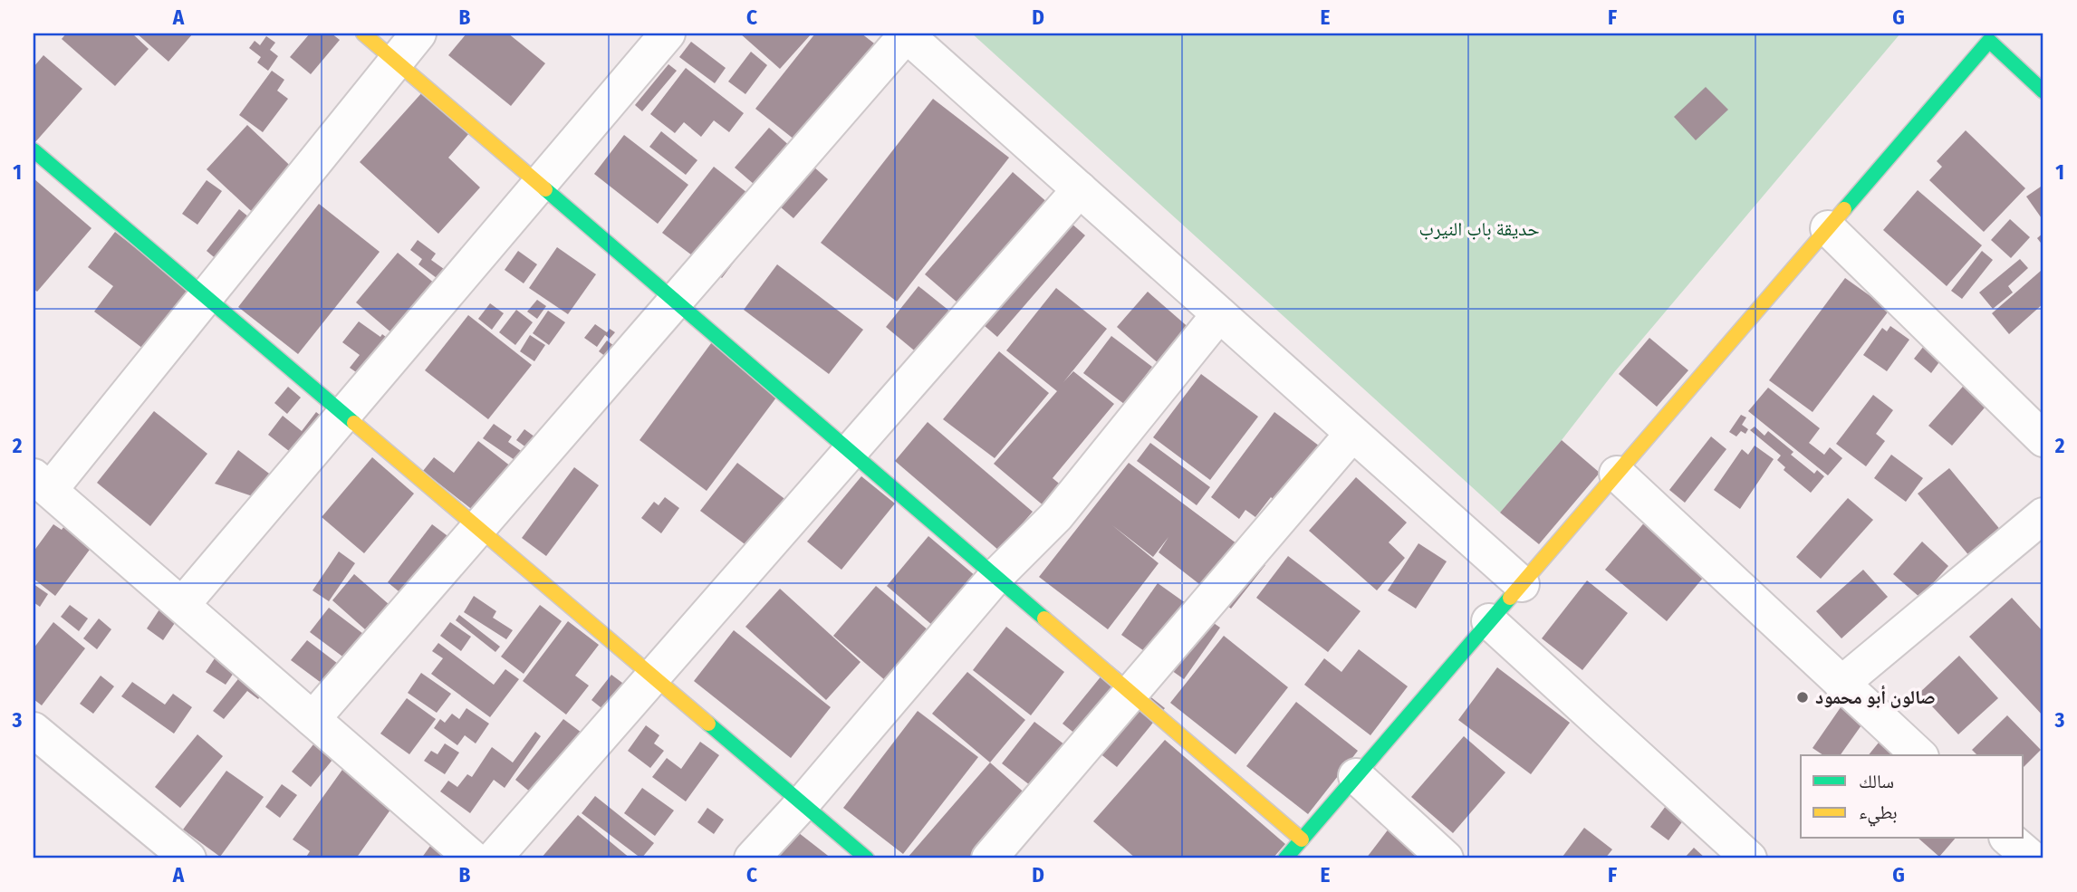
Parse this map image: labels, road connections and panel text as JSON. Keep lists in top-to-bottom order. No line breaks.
{"parks":["حديقة باب النيرب"],"places":["صالون أبو محمود"],"legend":["سالك","بطيء"],"grid":{"columns":["A","B","C","D","E","F","G"],"rows":["1","2","3"]}}
